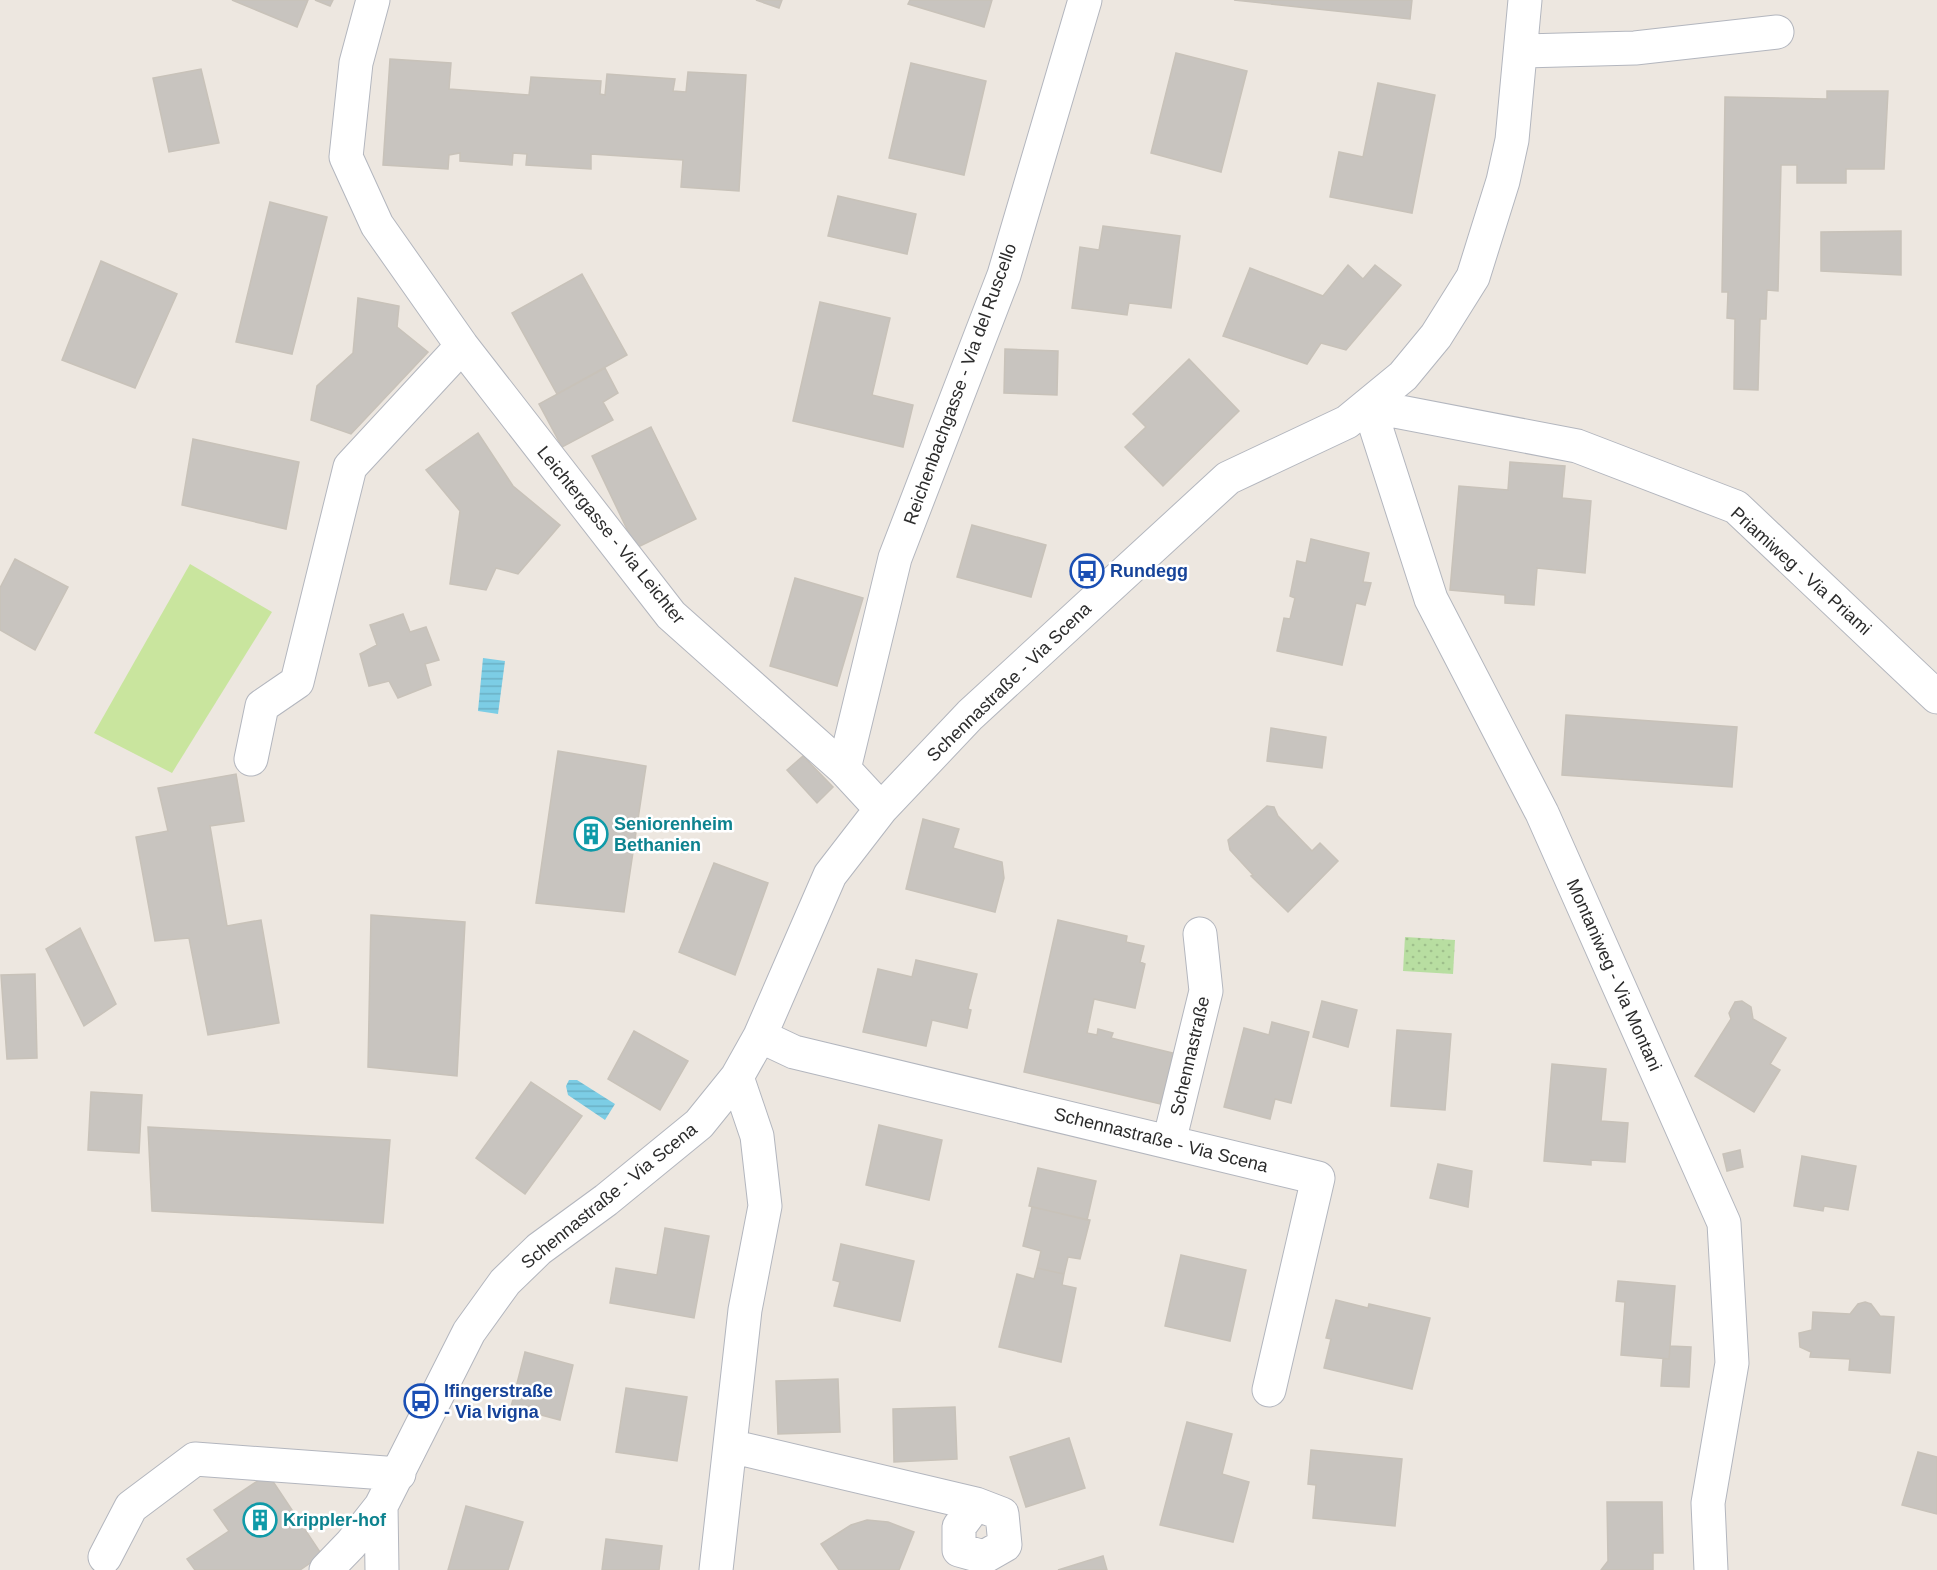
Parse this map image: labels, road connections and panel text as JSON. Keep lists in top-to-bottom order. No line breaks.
{"streets":{"street":["Reichenbachgasse - Via del Ruscello","Leichtergasse - Via Leichter","Priamiweg - Via Priami","Schennastraße - Via Scena","Montaniweg - Via Montani","Schennastraße"]},"crossings":[["Reichenbachgasse - Via del Ruscello","Leichtergasse - Via Leichter"],["Leichtergasse - Via Leichter","Schennastraße - Via Scena"],["Priamiweg - Via Priami","Schennastraße - Via Scena"],["Priamiweg - Via Priami","Montaniweg - Via Montani"],["Schennastraße - Via Scena","Montaniweg - Via Montani"],["Schennastraße - Via Scena","Schennastraße"]],"places":{"bus stop":["Rundegg","Ifingerstraße - Via Ivigna"],"building":["Seniorenheim Bethanien","Krippler-hof"]}}
